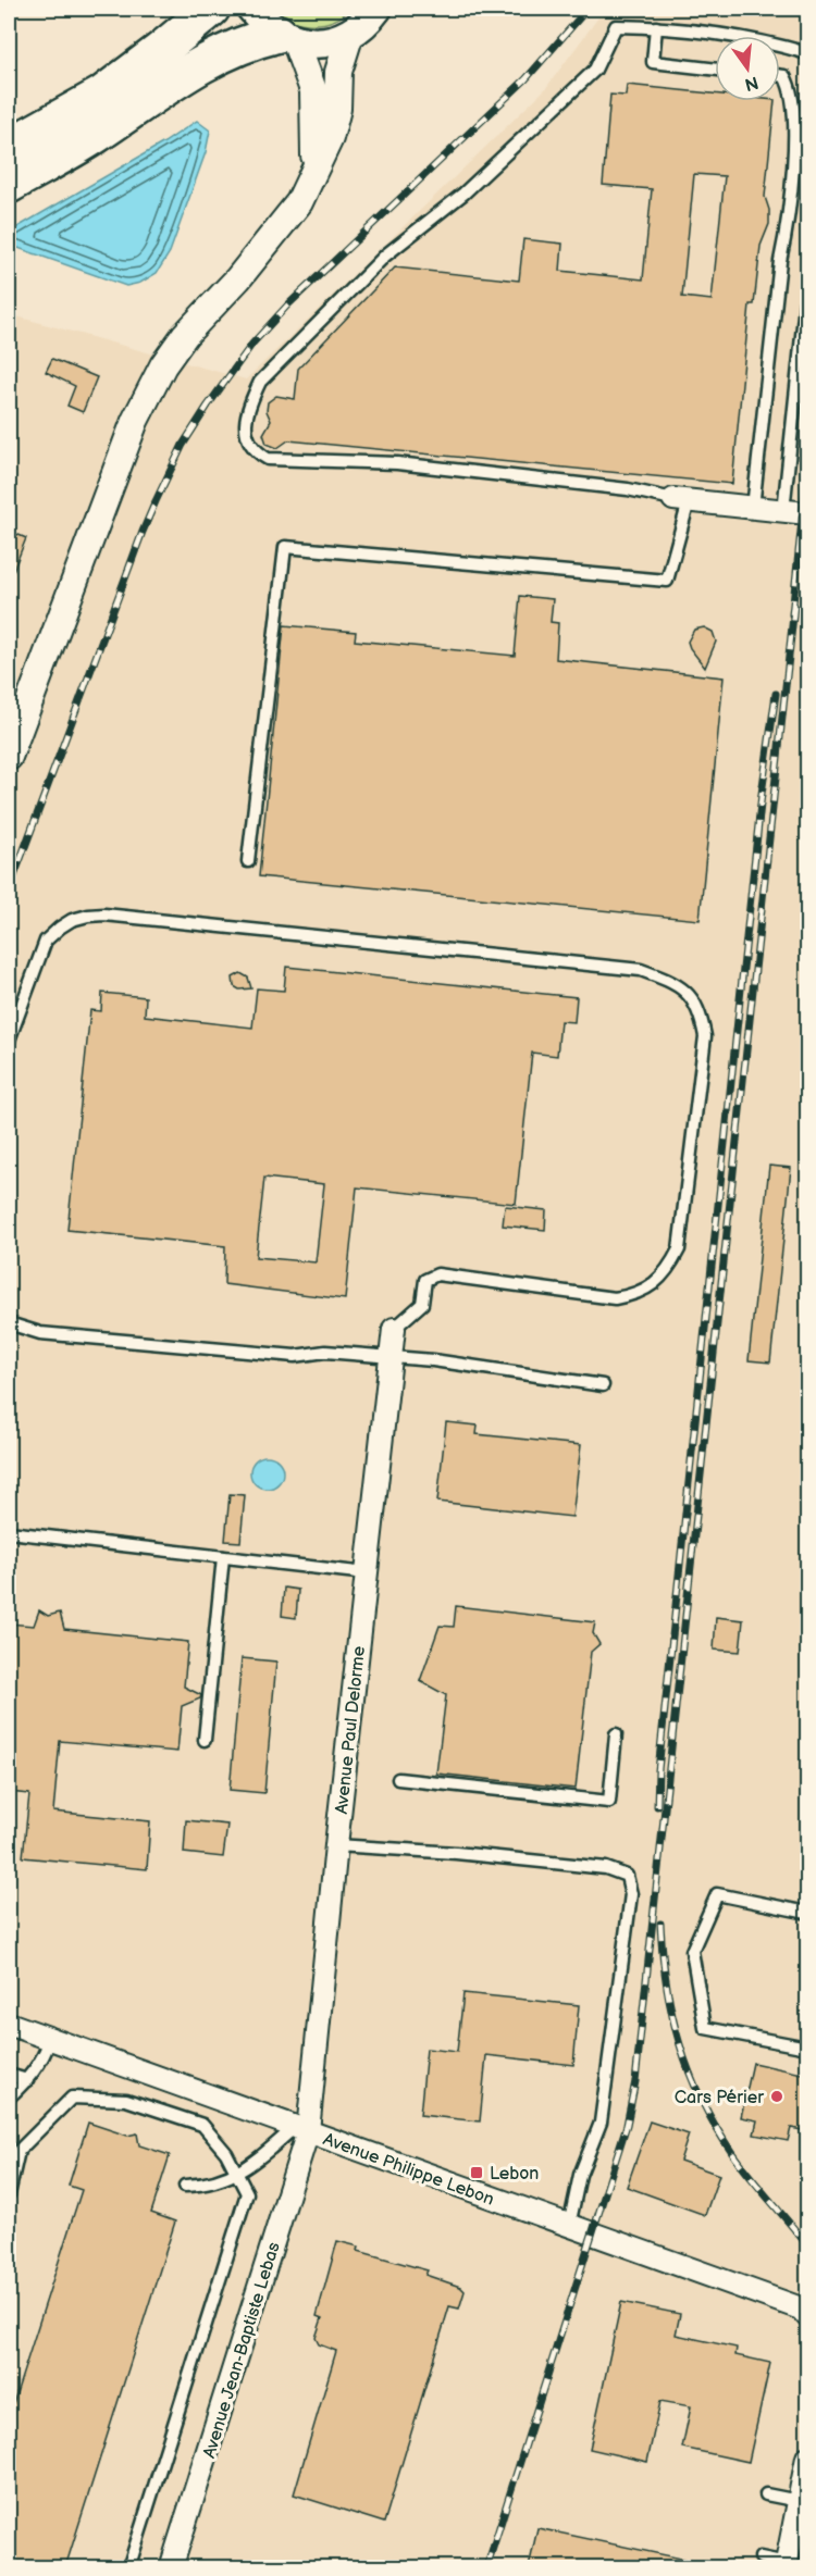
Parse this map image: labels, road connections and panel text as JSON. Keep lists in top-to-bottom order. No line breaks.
{"streets":{"street":["Avenue Paul Delorme","Avenue Philippe Lebon","Avenue Jean-Baptiste Lebas"]},"crossings":[["Avenue Paul Delorme","Avenue Philippe Lebon"],["Avenue Paul Delorme","Avenue Jean-Baptiste Lebas"],["Avenue Philippe Lebon","Avenue Jean-Baptiste Lebas"]],"places":{"other":["Cars Périer"],"transit":["Lebon"]},"north":"bottom"}
